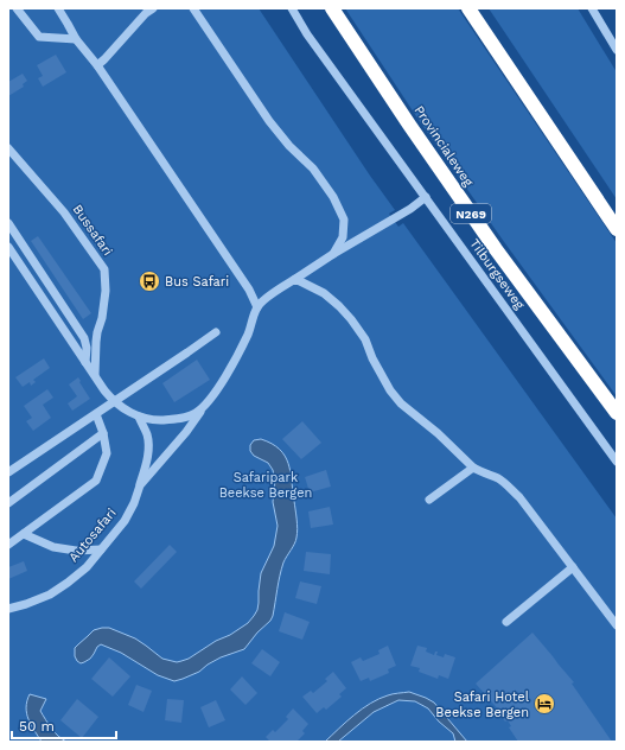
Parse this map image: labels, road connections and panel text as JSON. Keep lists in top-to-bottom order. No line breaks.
{"streets":{"highway":["Provincialeweg","N269"],"street":["Bussafari","Tilburgseweg","Autosafari"]},"parks":["Safaripark Beekse Bergen"],"places":{"bus stop":["Bus Safari"],"hotel":["Safari Hotel Beekse Bergen"]},"scale_bar":"50 m"}
